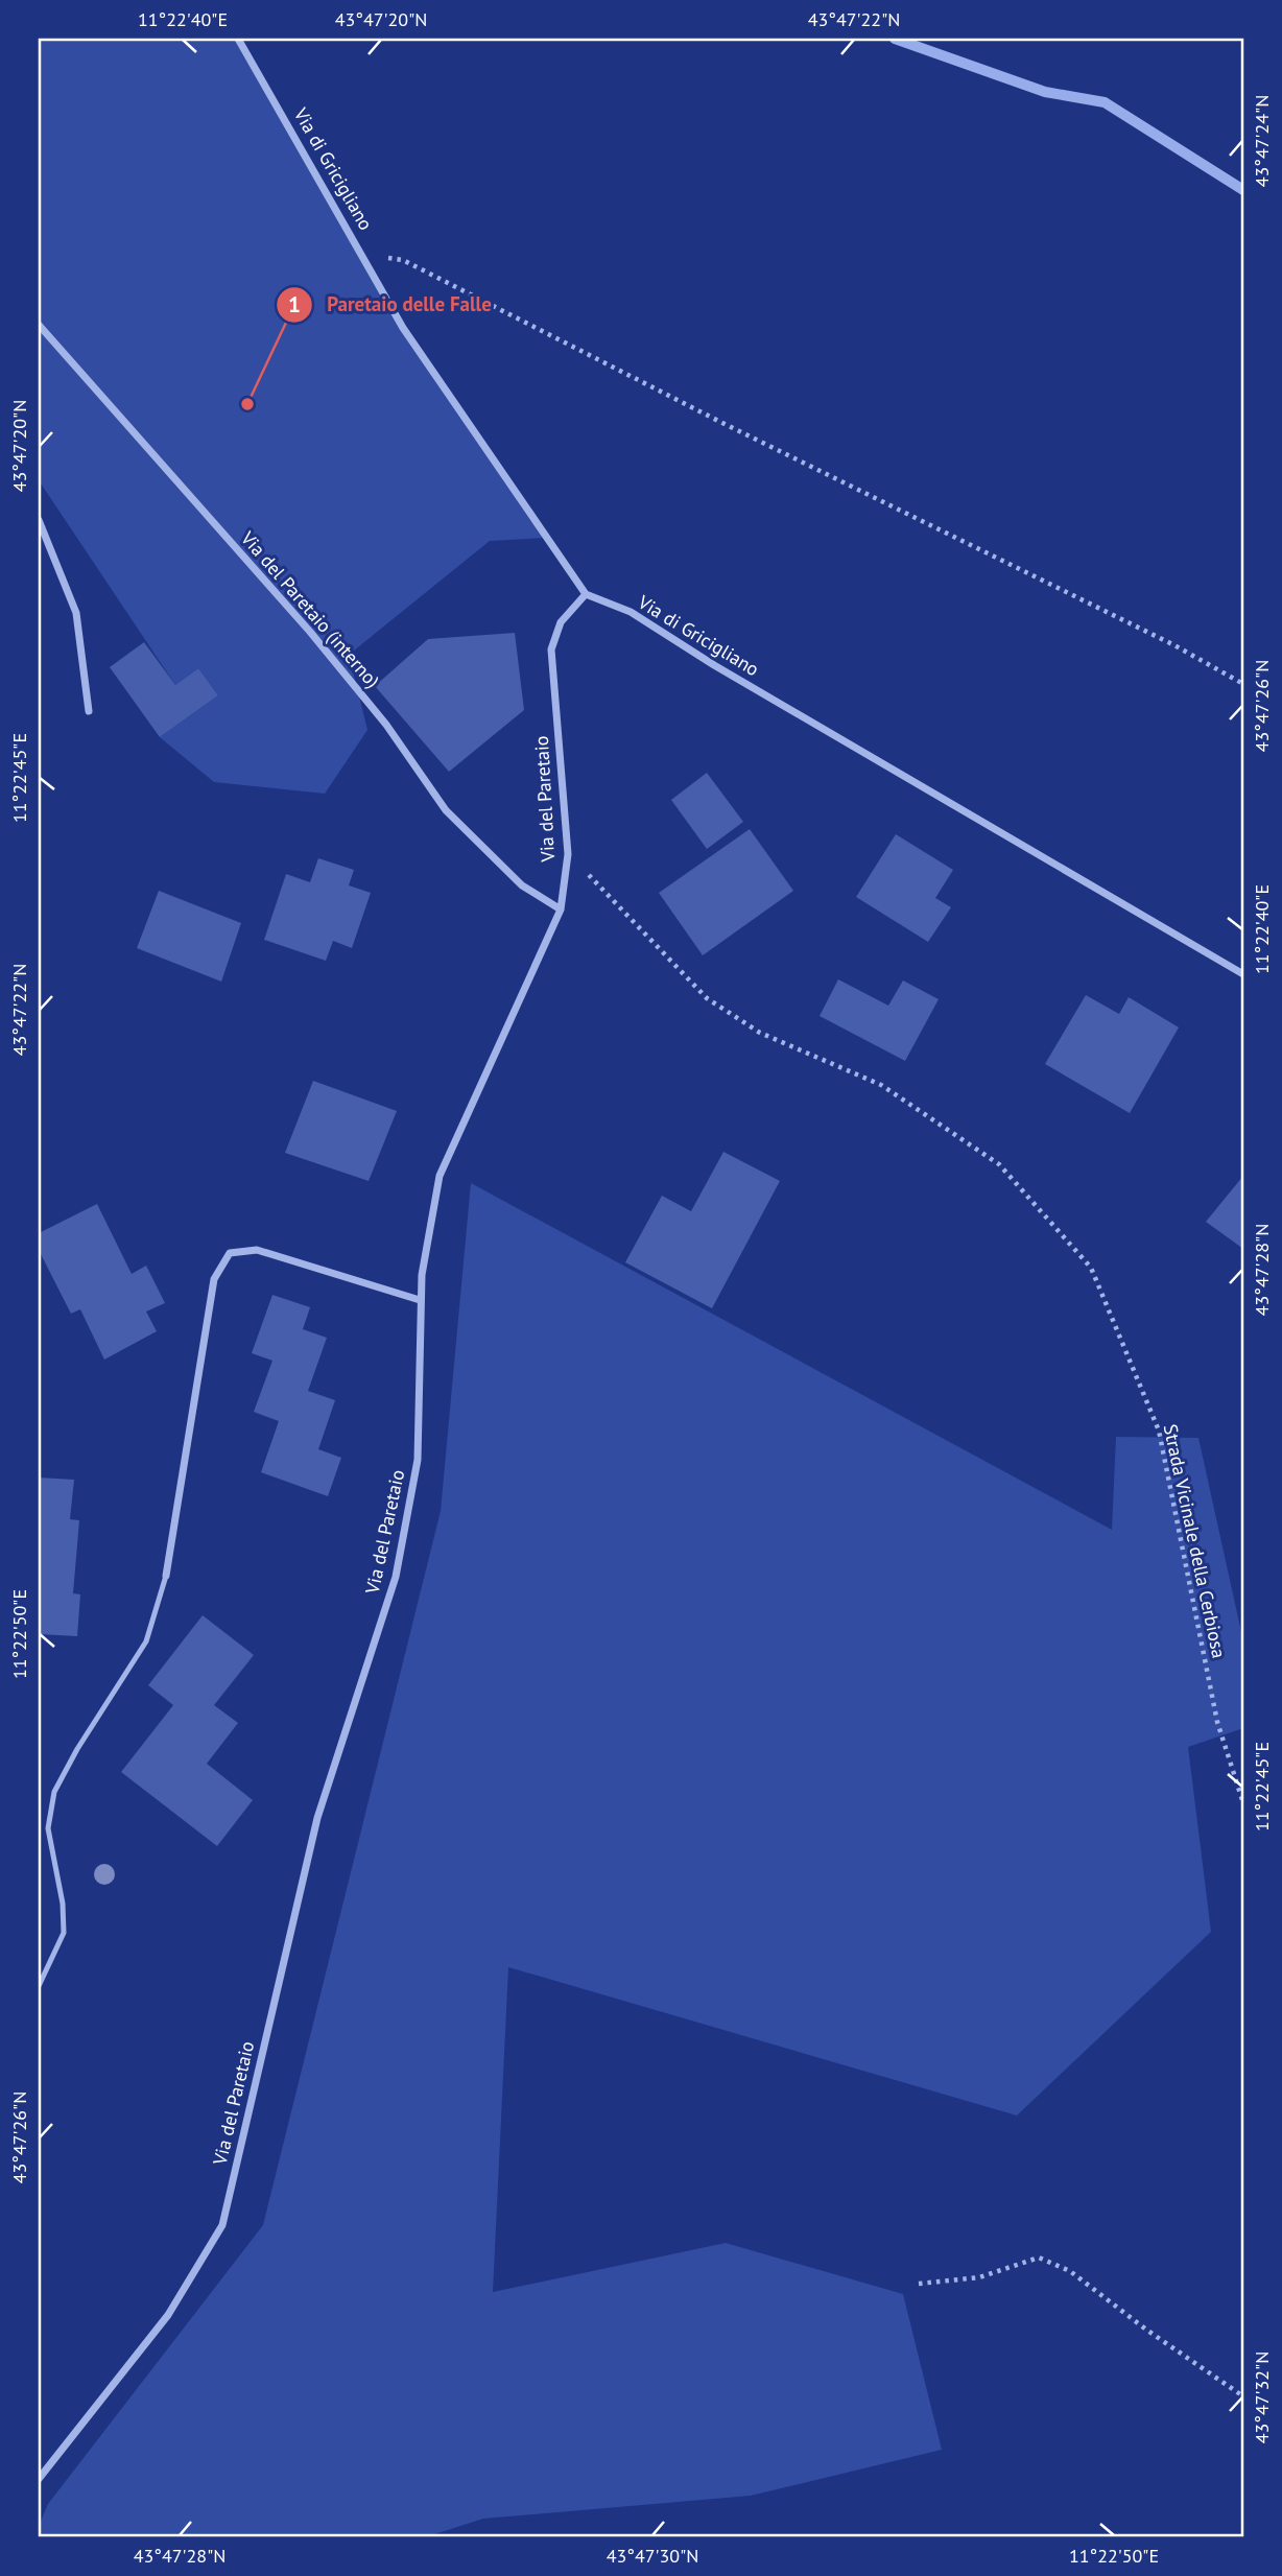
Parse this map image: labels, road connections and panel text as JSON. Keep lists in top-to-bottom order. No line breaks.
{"streets":{"street":["Via di Gricigliano","Via del Paretaio (interno)","Via del Paretaio"],"path":["Strada Vicinale della Cerbiosa"]},"crossings":[["Via di Gricigliano","Via del Paretaio"],["Via del Paretaio (interno)","Via del Paretaio"],["Via del Paretaio","Strada Vicinale della Cerbiosa"]],"places":["Paretaio delle Falle"],"coordinates":["11°22'40\"E","43°47'20\"N","43°47'22\"N","43°47'24\"N","43°47'26\"N","11°22'45\"E","43°47'28\"N","11°22'50\"E","43°47'32\"N","43°47'30\"N"]}
